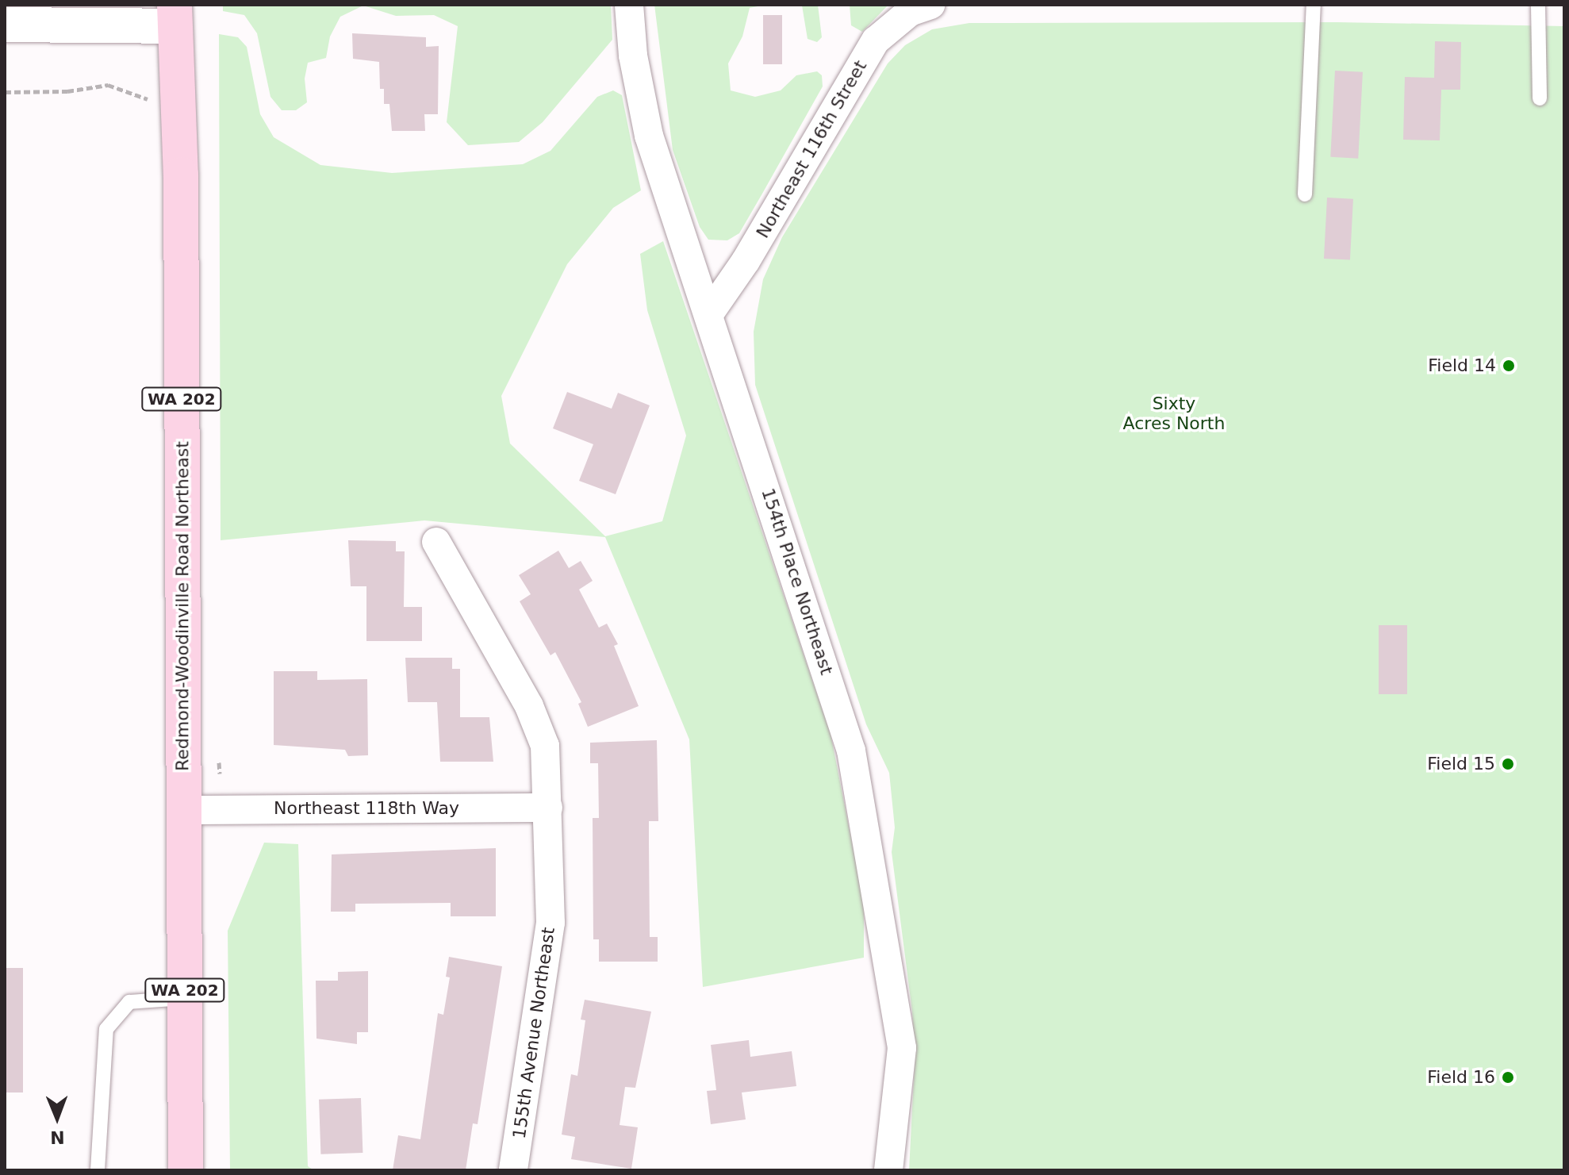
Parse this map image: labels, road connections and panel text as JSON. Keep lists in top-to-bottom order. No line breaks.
{"streets":{"main road":["WA 202","Redmond-Woodinville Road Northeast"],"street":["Northeast 116th Street","154th Place Northeast","Northeast 118th Way","155th Avenue Northeast"]},"crossings":[["Northeast 116th Street","154th Place Northeast"],["Redmond-Woodinville Road Northeast","Northeast 118th Way"],["Northeast 118th Way","155th Avenue Northeast"]],"parks":["Sixty Acres North"],"places":["Field 14","Field 15","Field 16"],"north":"bottom"}
